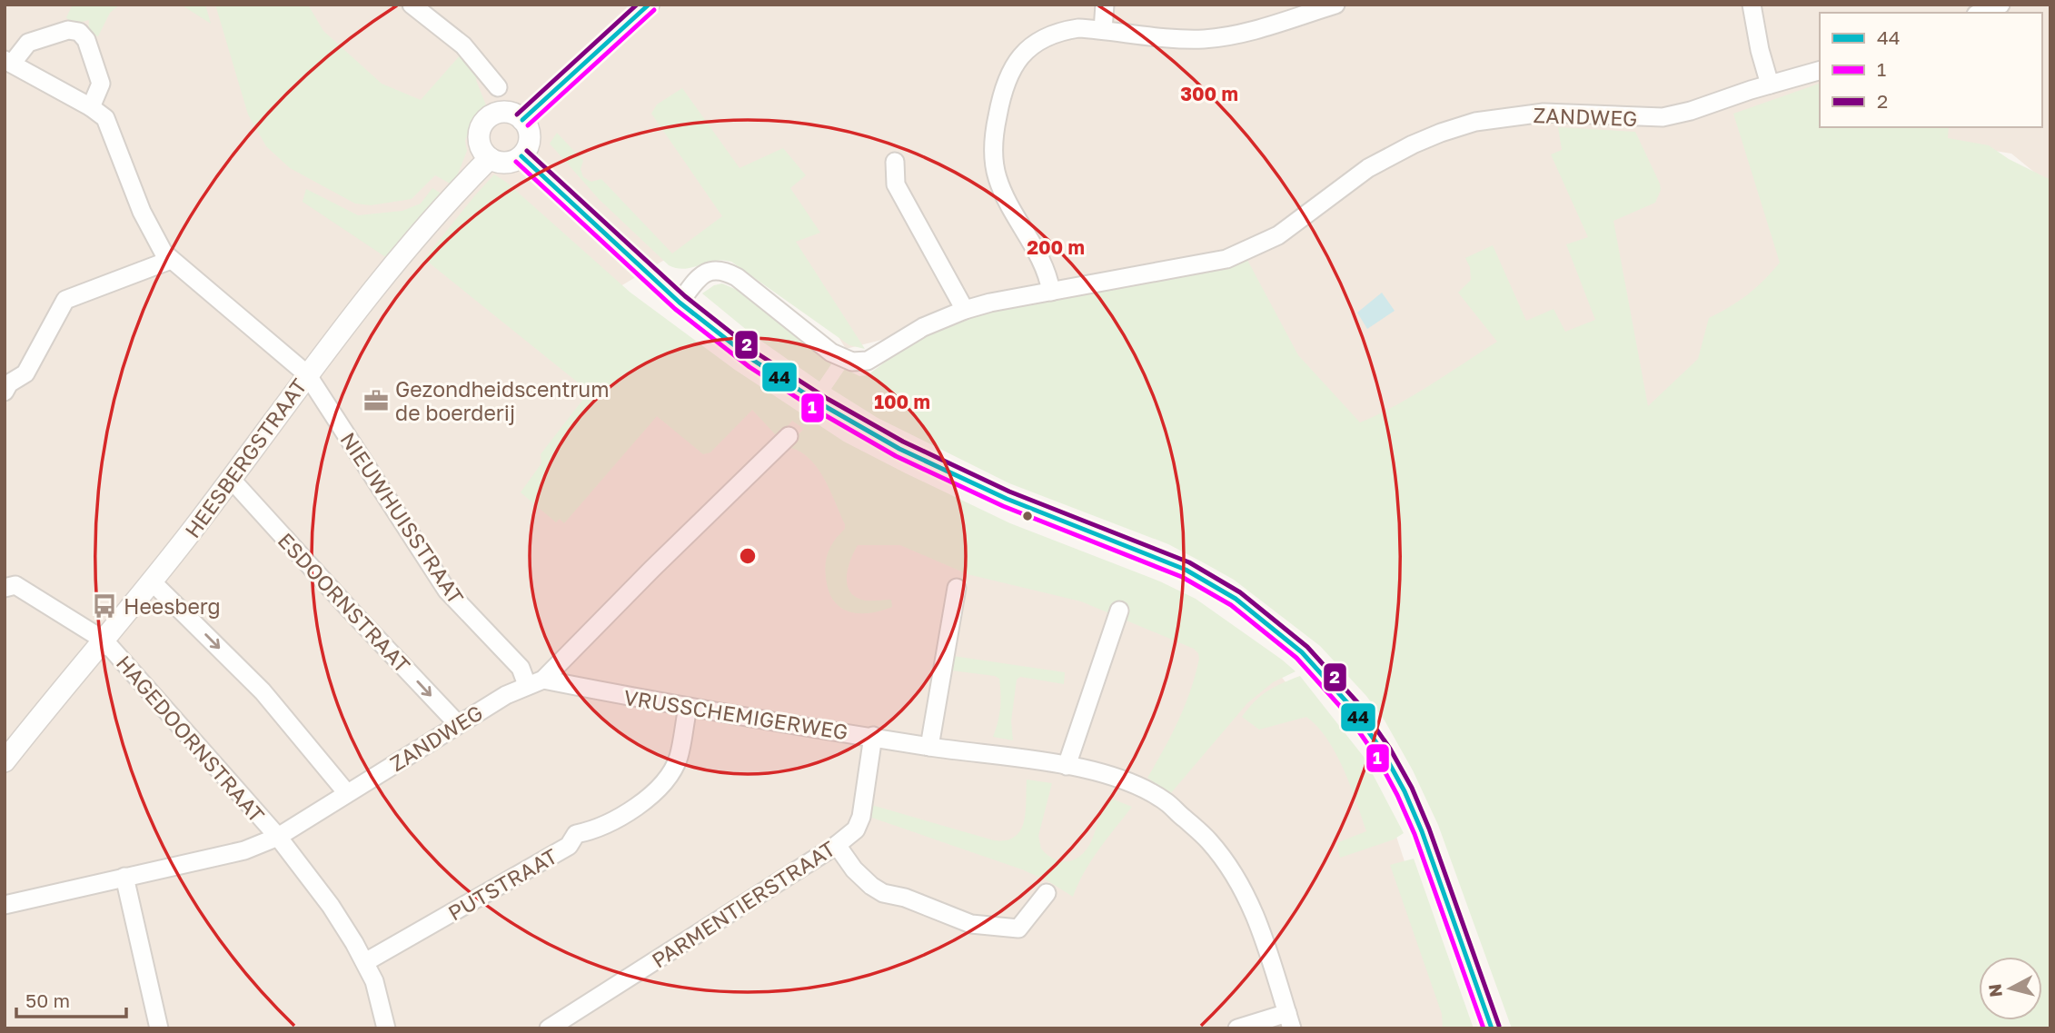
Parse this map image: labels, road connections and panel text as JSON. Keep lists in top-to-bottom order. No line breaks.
{"streets":{"street":["ZANDWEG","HEESBERGSTRAAT","NIEUWHUISSTRAAT","ESDOORNSTRAAT","VRUSSCHEMIGERWEG","HAGEDOORNSTRAAT","PUTSTRAAT","PARMENTIERSTRAAT"]},"crossings":[["ZANDWEG","NIEUWHUISSTRAAT"],["ZANDWEG","ESDOORNSTRAAT"],["ZANDWEG","VRUSSCHEMIGERWEG"],["ZANDWEG","HAGEDOORNSTRAAT"],["HEESBERGSTRAAT","NIEUWHUISSTRAAT"],["HEESBERGSTRAAT","ESDOORNSTRAAT"],["HEESBERGSTRAAT","HAGEDOORNSTRAAT"],["NIEUWHUISSTRAAT","VRUSSCHEMIGERWEG"],["VRUSSCHEMIGERWEG","PUTSTRAAT"],["VRUSSCHEMIGERWEG","PARMENTIERSTRAAT"],["HAGEDOORNSTRAAT","PUTSTRAAT"]],"places":{"office":["Gezondheidscentrum de boerderij"],"bus stop":["Heesberg"]},"lines":["transit line 44","transit line 2","transit line 1"],"legend":["44","1","2"],"scale_bar":"50 m","north":"left","rings":["300 m","200 m","100 m"]}
